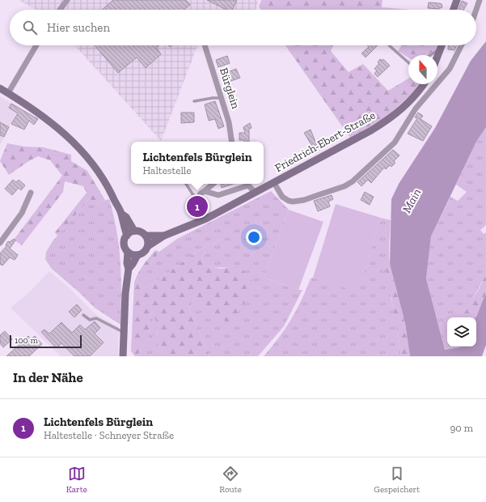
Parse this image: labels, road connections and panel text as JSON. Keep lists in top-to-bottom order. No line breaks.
{"streets":{"street":["Bürglein","Friedrich-Ebert-Straße"]},"water":["Main"],"scale_bar":"100 m","north":"top","page":{"search":"Hier suchen","popup":["Lichtenfels Bürglein","Haltestelle"],"pins":"1","scale":"100 m","heading":"In der Nähe","list":[{"mark":"1","name":"Lichtenfels Bürglein","note":"Haltestelle · Schneyer Straße","value":"90 m"}],"nav":["Karte","Route","Gespeichert"]}}
